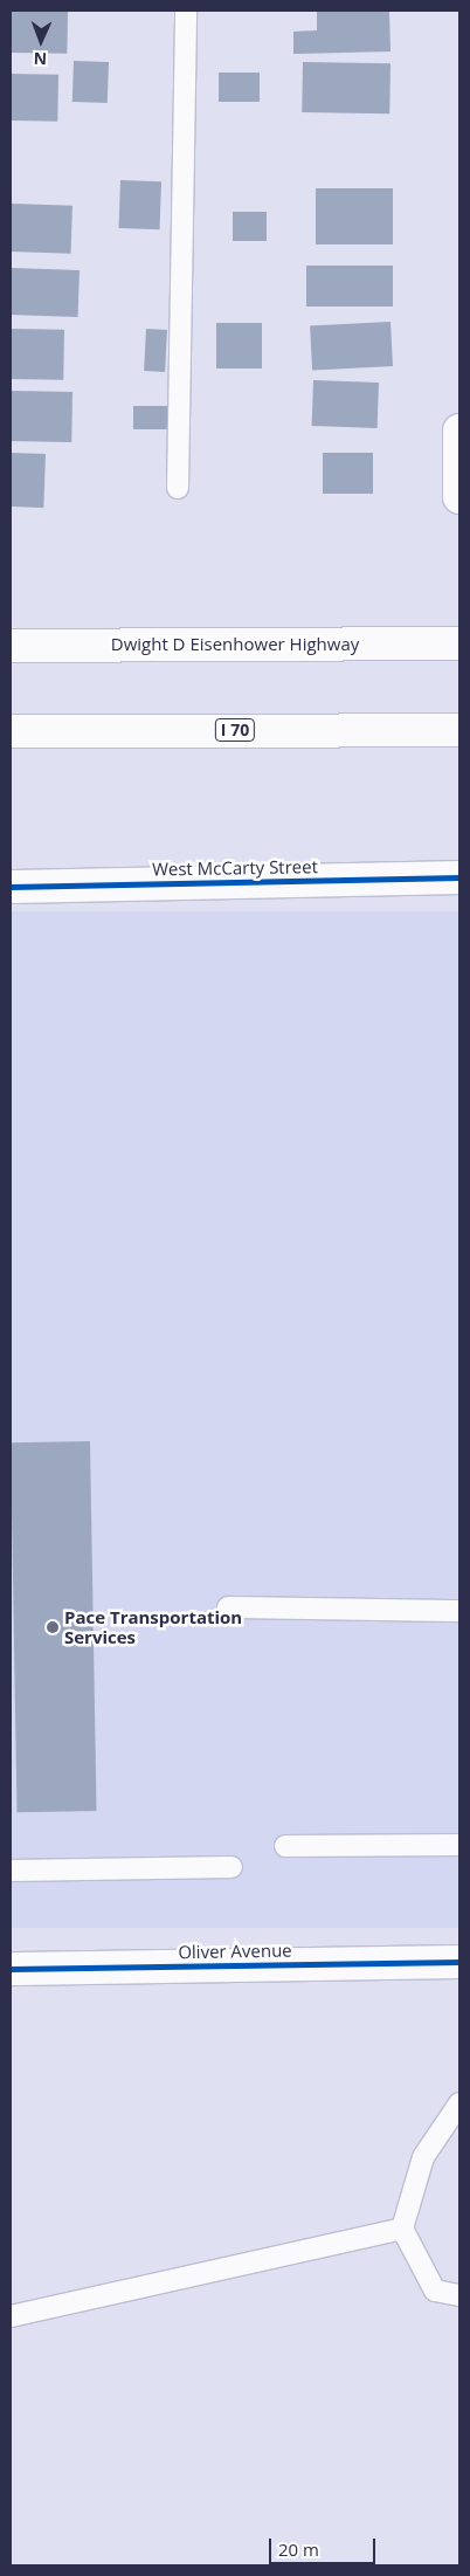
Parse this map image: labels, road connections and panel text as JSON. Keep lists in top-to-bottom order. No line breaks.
{"streets":{"main road":["Dwight D Eisenhower Highway","I 70","West McCarty Street","Oliver Avenue"]},"places":["Pace Transportation Services"],"scale_bar":"20 m","north":"bottom"}
